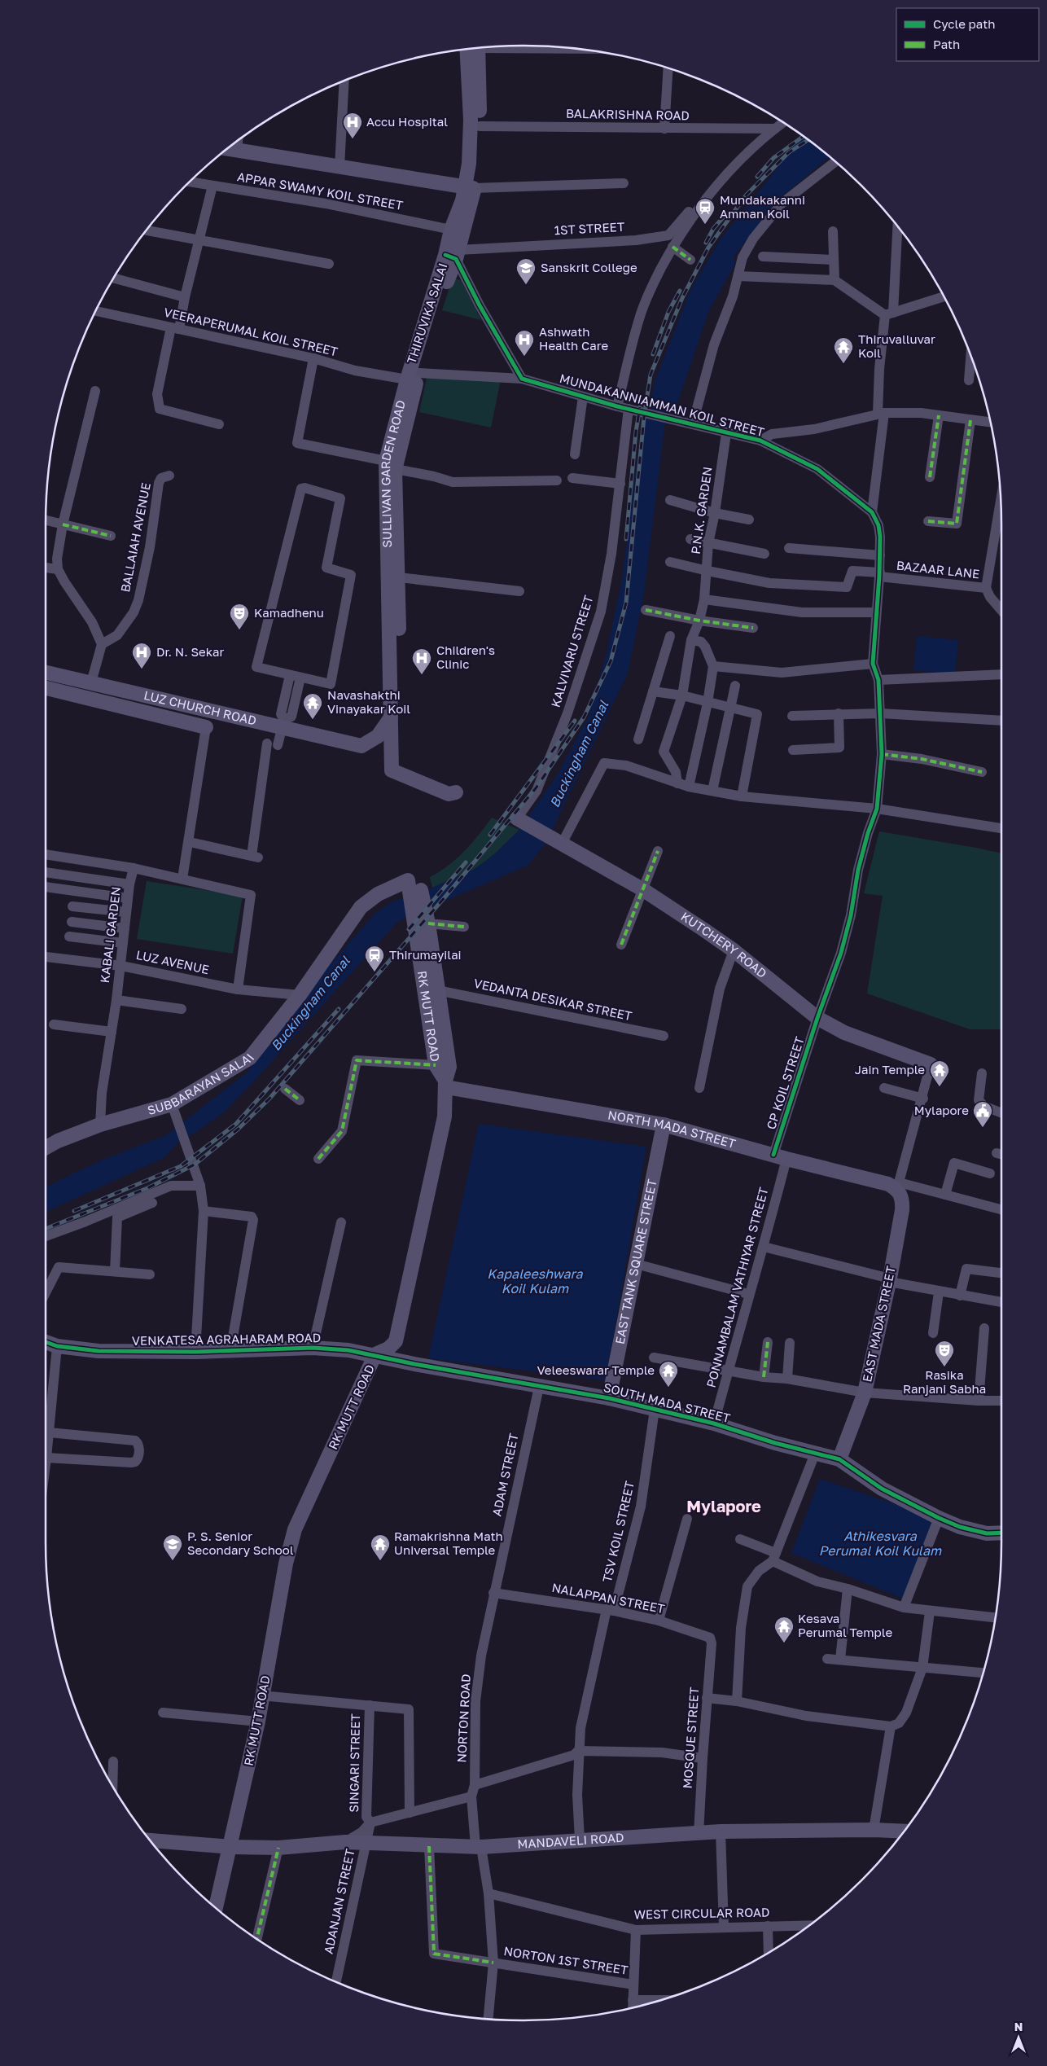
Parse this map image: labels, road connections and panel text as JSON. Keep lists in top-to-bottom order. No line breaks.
{"streets":{"main road":["THIRUVIKA SALAI","LUZ CHURCH ROAD","KUTCHERY ROAD","RK MUTT ROAD","SUBBARAYAN SALAI","NORTH MADA STREET","EAST TANK SQUARE STREET","EAST MADA STREET","VENKATESA AGRAHARAM ROAD","SOUTH MADA STREET","MANDAVELI ROAD"],"street":["BALAKRISHNA ROAD","APPAR SWAMY KOIL STREET","1ST STREET","VEERAPERUMAL KOIL STREET","MUNDAKANNIAMMAN KOIL STREET","P.N.K. GARDEN","BALLAIAH AVENUE","BAZAAR LANE","KALVIVARU STREET","KABALI GARDEN","LUZ AVENUE","VEDANTA DESIKAR STREET","CP KOIL STREET","PONNAMBALAM VATHIYAR STREET","ADAM STREET","TSV KOIL STREET","NALAPPAN STREET","NORTON ROAD","MOSQUE STREET","SINGARI STREET","ADANJAN STREET","WEST CIRCULAR ROAD","NORTON 1ST STREET"]},"crossings":[["BALAKRISHNA ROAD","THIRUVIKA SALAI"],["1ST STREET","THIRUVIKA SALAI"],["THIRUVIKA SALAI","VEERAPERUMAL KOIL STREET"],["VEERAPERUMAL KOIL STREET","MUNDAKANNIAMMAN KOIL STREET"],["MUNDAKANNIAMMAN KOIL STREET","P.N.K. GARDEN"],["MUNDAKANNIAMMAN KOIL STREET","BAZAAR LANE"],["MUNDAKANNIAMMAN KOIL STREET","KALVIVARU STREET"],["MUNDAKANNIAMMAN KOIL STREET","KUTCHERY ROAD"],["MUNDAKANNIAMMAN KOIL STREET","CP KOIL STREET"],["P.N.K. GARDEN","BAZAAR LANE"],["KALVIVARU STREET","KUTCHERY ROAD"],["KABALI GARDEN","LUZ AVENUE"],["KABALI GARDEN","SUBBARAYAN SALAI"],["KUTCHERY ROAD","CP KOIL STREET"],["LUZ AVENUE","SUBBARAYAN SALAI"],["RK MUTT ROAD","SUBBARAYAN SALAI"],["RK MUTT ROAD","NORTH MADA STREET"],["RK MUTT ROAD","VENKATESA AGRAHARAM ROAD"],["RK MUTT ROAD","MANDAVELI ROAD"],["CP KOIL STREET","NORTH MADA STREET"],["CP KOIL STREET","PONNAMBALAM VATHIYAR STREET"],["NORTH MADA STREET","EAST TANK SQUARE STREET"],["NORTH MADA STREET","PONNAMBALAM VATHIYAR STREET"],["NORTH MADA STREET","EAST MADA STREET"],["EAST TANK SQUARE STREET","SOUTH MADA STREET"],["PONNAMBALAM VATHIYAR STREET","SOUTH MADA STREET"],["EAST MADA STREET","SOUTH MADA STREET"],["VENKATESA AGRAHARAM ROAD","SOUTH MADA STREET"],["SOUTH MADA STREET","ADAM STREET"],["SOUTH MADA STREET","TSV KOIL STREET"],["ADAM STREET","NALAPPAN STREET"],["ADAM STREET","NORTON ROAD"],["TSV KOIL STREET","NALAPPAN STREET"],["TSV KOIL STREET","MANDAVELI ROAD"],["NALAPPAN STREET","NORTON ROAD"],["NALAPPAN STREET","MOSQUE STREET"],["NORTON ROAD","MANDAVELI ROAD"],["NORTON ROAD","WEST CIRCULAR ROAD"],["NORTON ROAD","NORTON 1ST STREET"],["MOSQUE STREET","MANDAVELI ROAD"],["SINGARI STREET","MANDAVELI ROAD"],["SINGARI STREET","ADANJAN STREET"],["MANDAVELI ROAD","ADANJAN STREET"],["MANDAVELI ROAD","NORTON 1ST STREET"]],"districts":["Mylapore"],"water":["Buckingham Canal","Kapaleeshwara Koil Kulam","Athikesvara Perumal Koil Kulam"],"places":{"hospital":["Accu Hospital","Ashwath Health Care","Dr. N. Sekar","Children's Clinic"],"station":["Mundakakanni Amman Koil","Thirumayilai"],"school or university":["Sanskrit College","P. S. Senior Secondary School"],"temple":["Thiruvalluvar Koil","Navashakthi Vinayakar Koil","Jain Temple","Veleeswarar Temple","Ramakrishna Math Universal Temple","Kesava Perumal Temple"],"theatre":["Kamadhenu","Rasika Ranjani Sabha"],"public building":["Mylapore"]},"legend":["Cycle path","Path"],"north":"top"}
